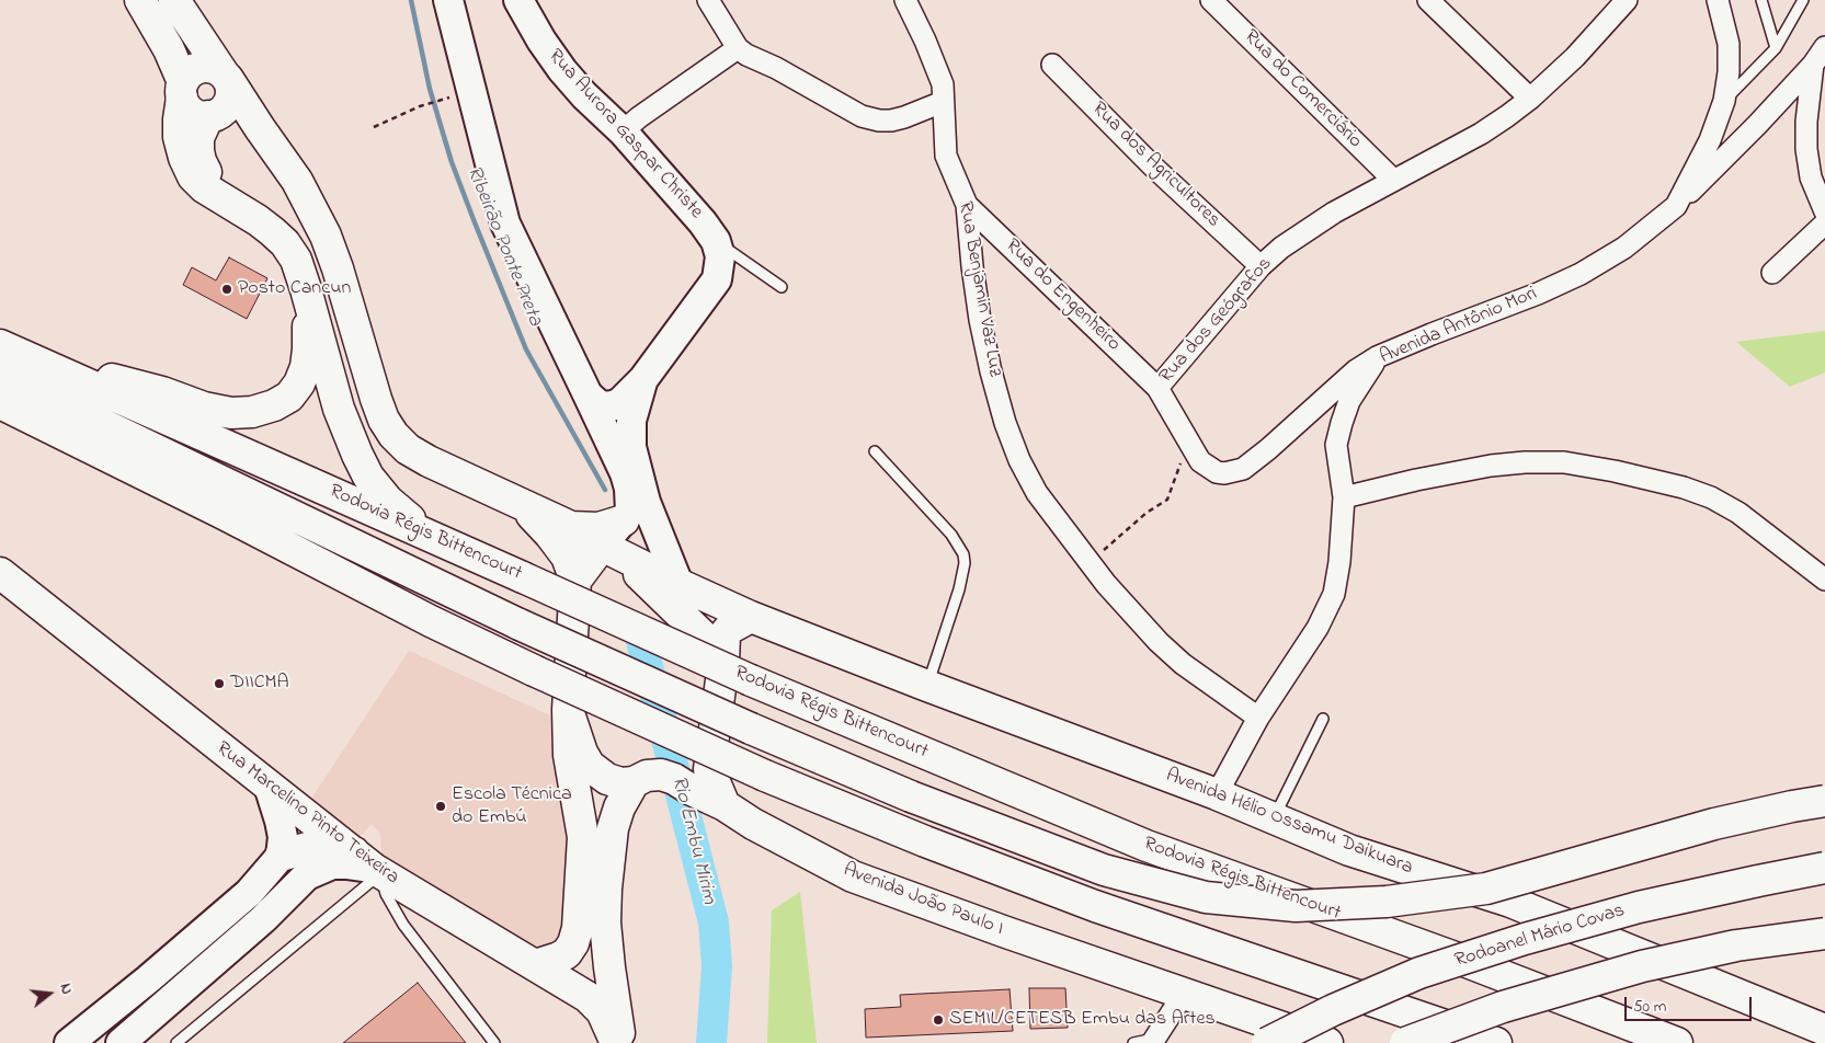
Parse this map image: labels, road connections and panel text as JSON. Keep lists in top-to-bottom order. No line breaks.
{"streets":{"main road":["Rua Aurora Gaspar Christe","Rodovia Régis Bittencourt","Rua Marcelino Pinto Teixeira","Avenida Hélio Ossamu Daikuara","Avenida João Paulo I","Rodoanel Mário Covas"],"street":["Rua do Comerciário","Rua dos Agricultores","Rua Benjamin Vaz Luz","Rua do Engenheiro","Rua dos Geógrafos","Avenida Antônio Mori"]},"crossings":[["Rua do Comerciário","Rua dos Geógrafos"],["Rua dos Agricultores","Rua dos Geógrafos"],["Rua Benjamin Vaz Luz","Rua do Engenheiro"],["Rua Benjamin Vaz Luz","Avenida Antônio Mori"],["Rua do Engenheiro","Rua dos Geógrafos"],["Rua dos Geógrafos","Avenida Antônio Mori"],["Avenida Antônio Mori","Avenida Hélio Ossamu Daikuara"]],"water":["Ribeirão Ponte Preta","Rio Embu Mirim"],"places":["Posto Cancun","DIICMA","Escola Técnica do Embú","SEMIL/CETESB Embu das Artes"],"scale_bar":"50 m","north":"right"}
